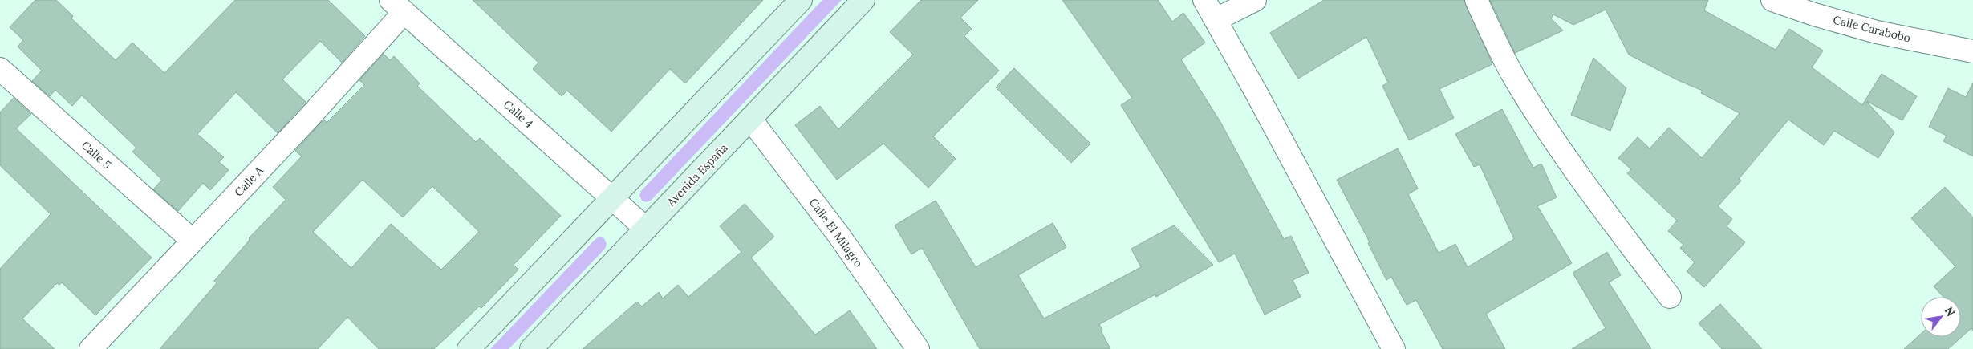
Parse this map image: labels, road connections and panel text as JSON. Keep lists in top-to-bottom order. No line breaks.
{"streets":{"main road":["Avenida España"],"street":["Calle Carabobo","Calle 4","Calle 5","Calle A","Calle El Milagro"]},"crossings":[["Calle 4","Avenida España"],["Calle 4","Calle A"],["Calle 5","Calle A"],["Avenida España","Calle El Milagro"]],"north":"top right"}
